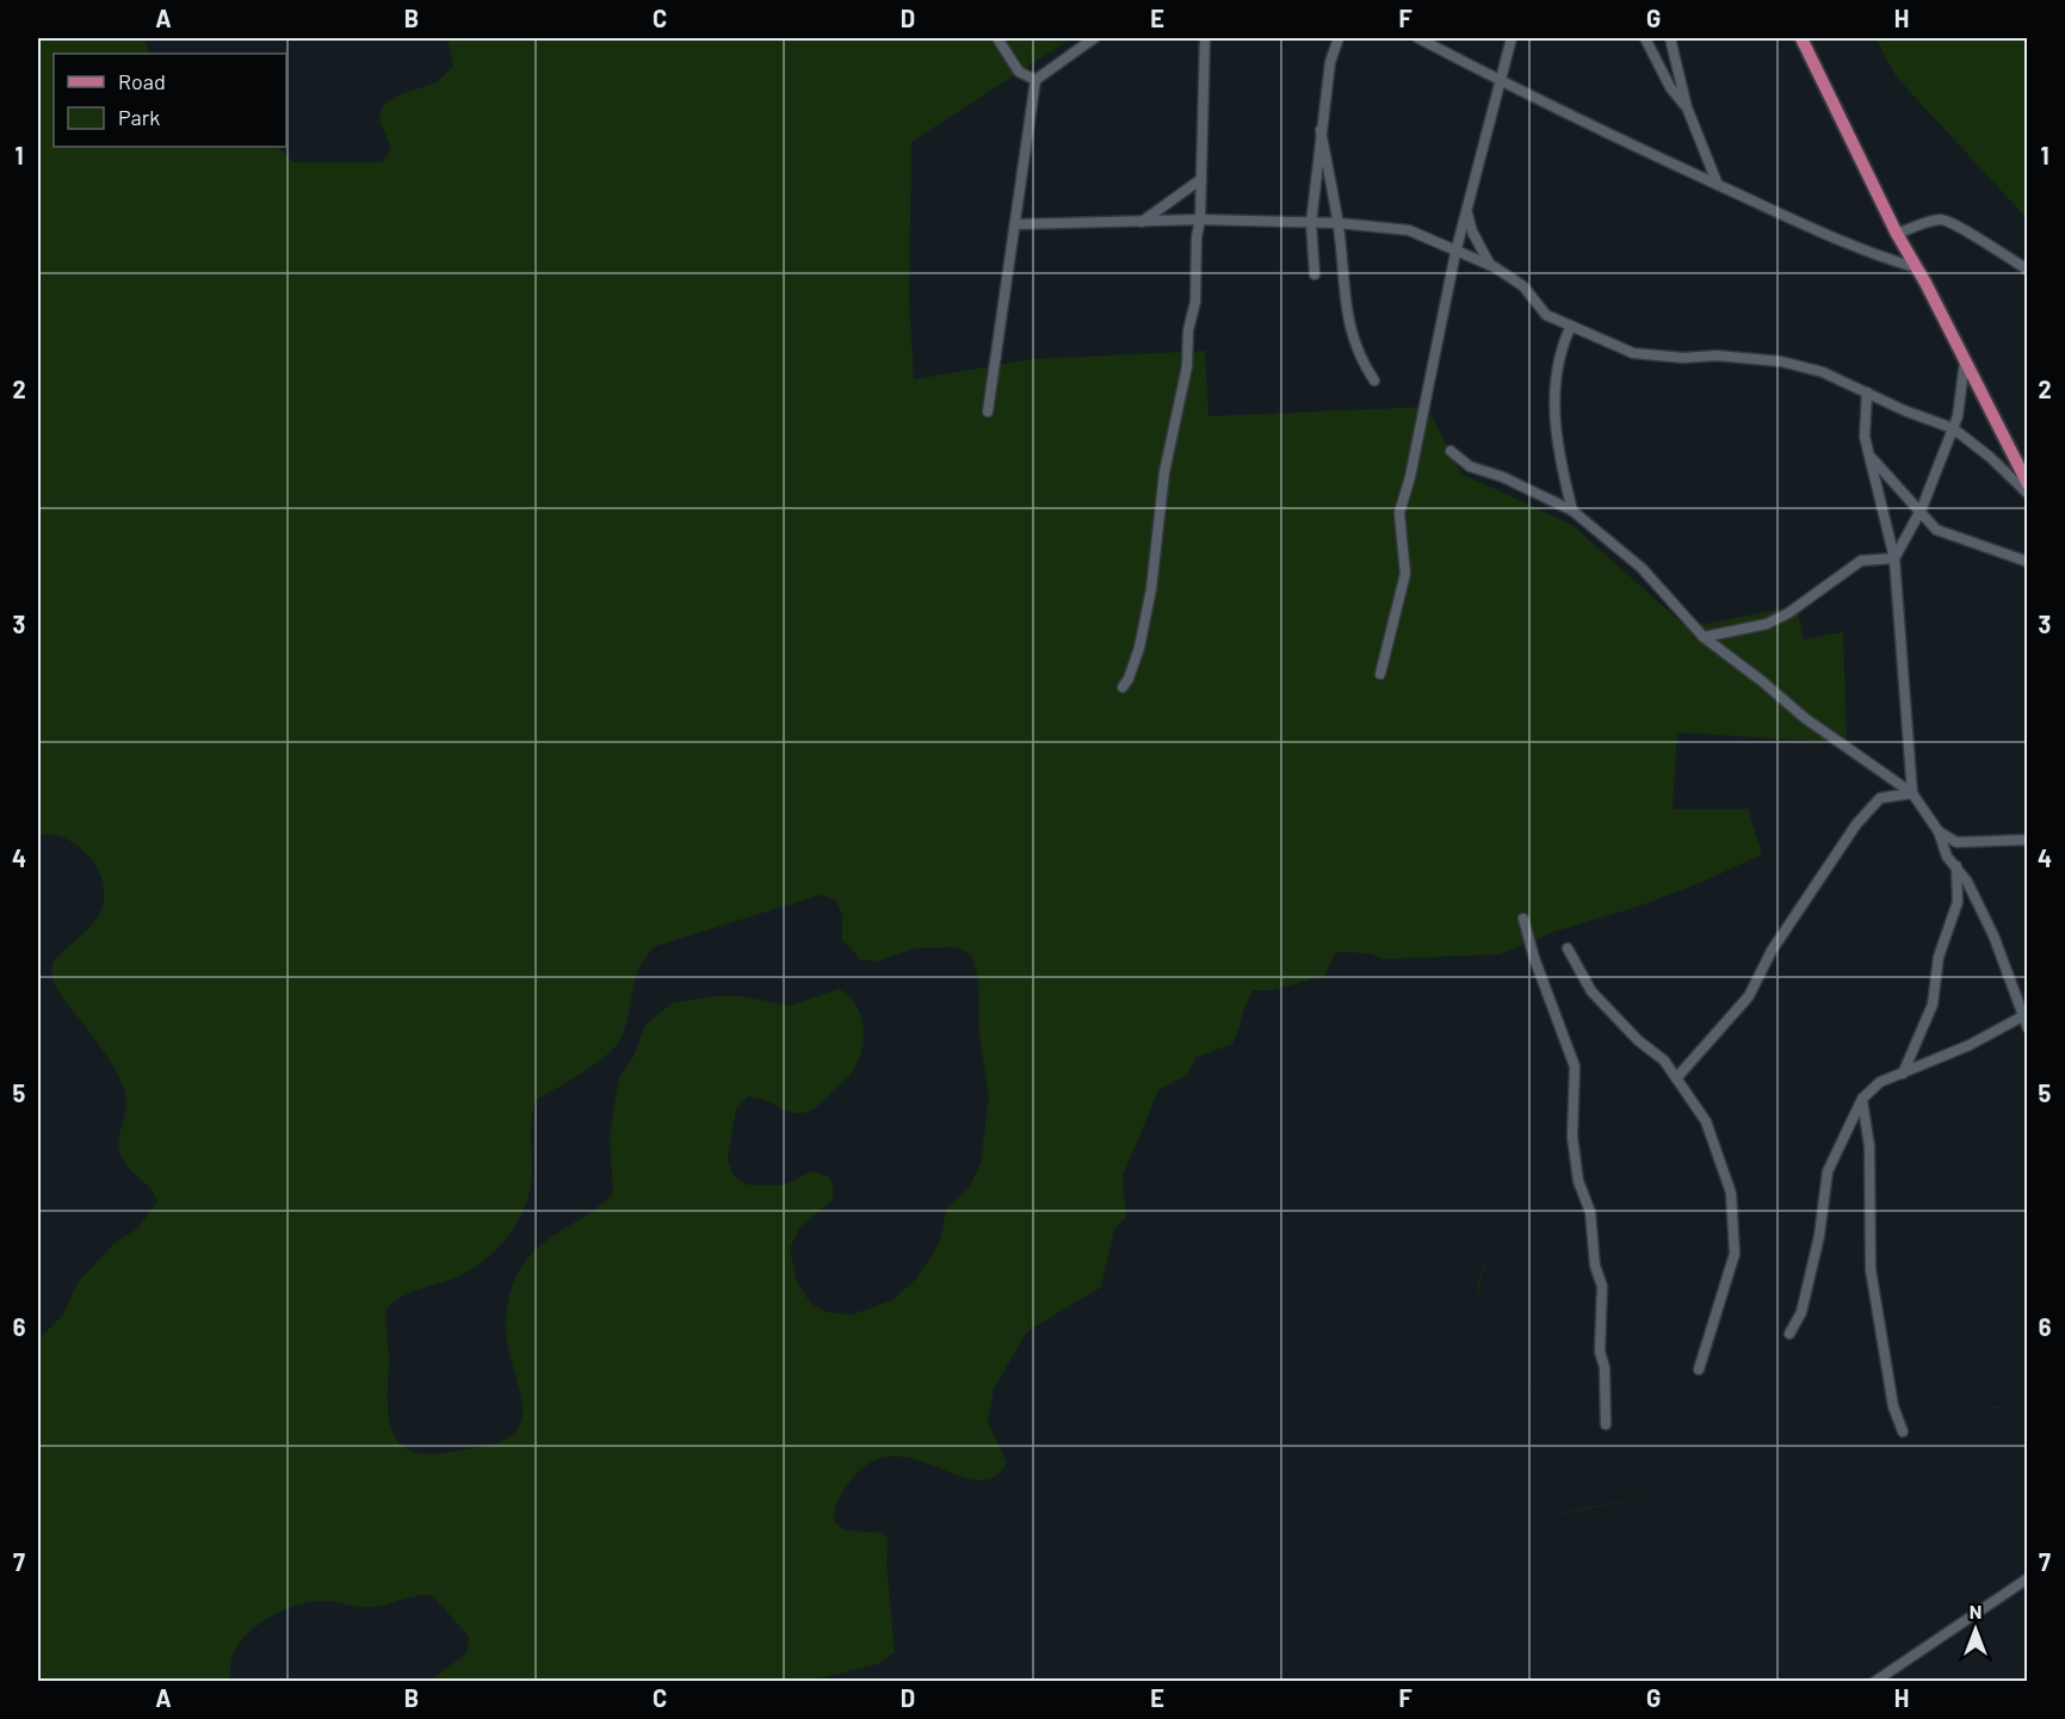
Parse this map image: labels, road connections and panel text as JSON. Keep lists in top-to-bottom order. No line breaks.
{"legend":["Road","Park"],"north":"top","grid":{"columns":["A","B","C","D","E","F","G","H"],"rows":["1","2","3","4","5","6","7"]}}
